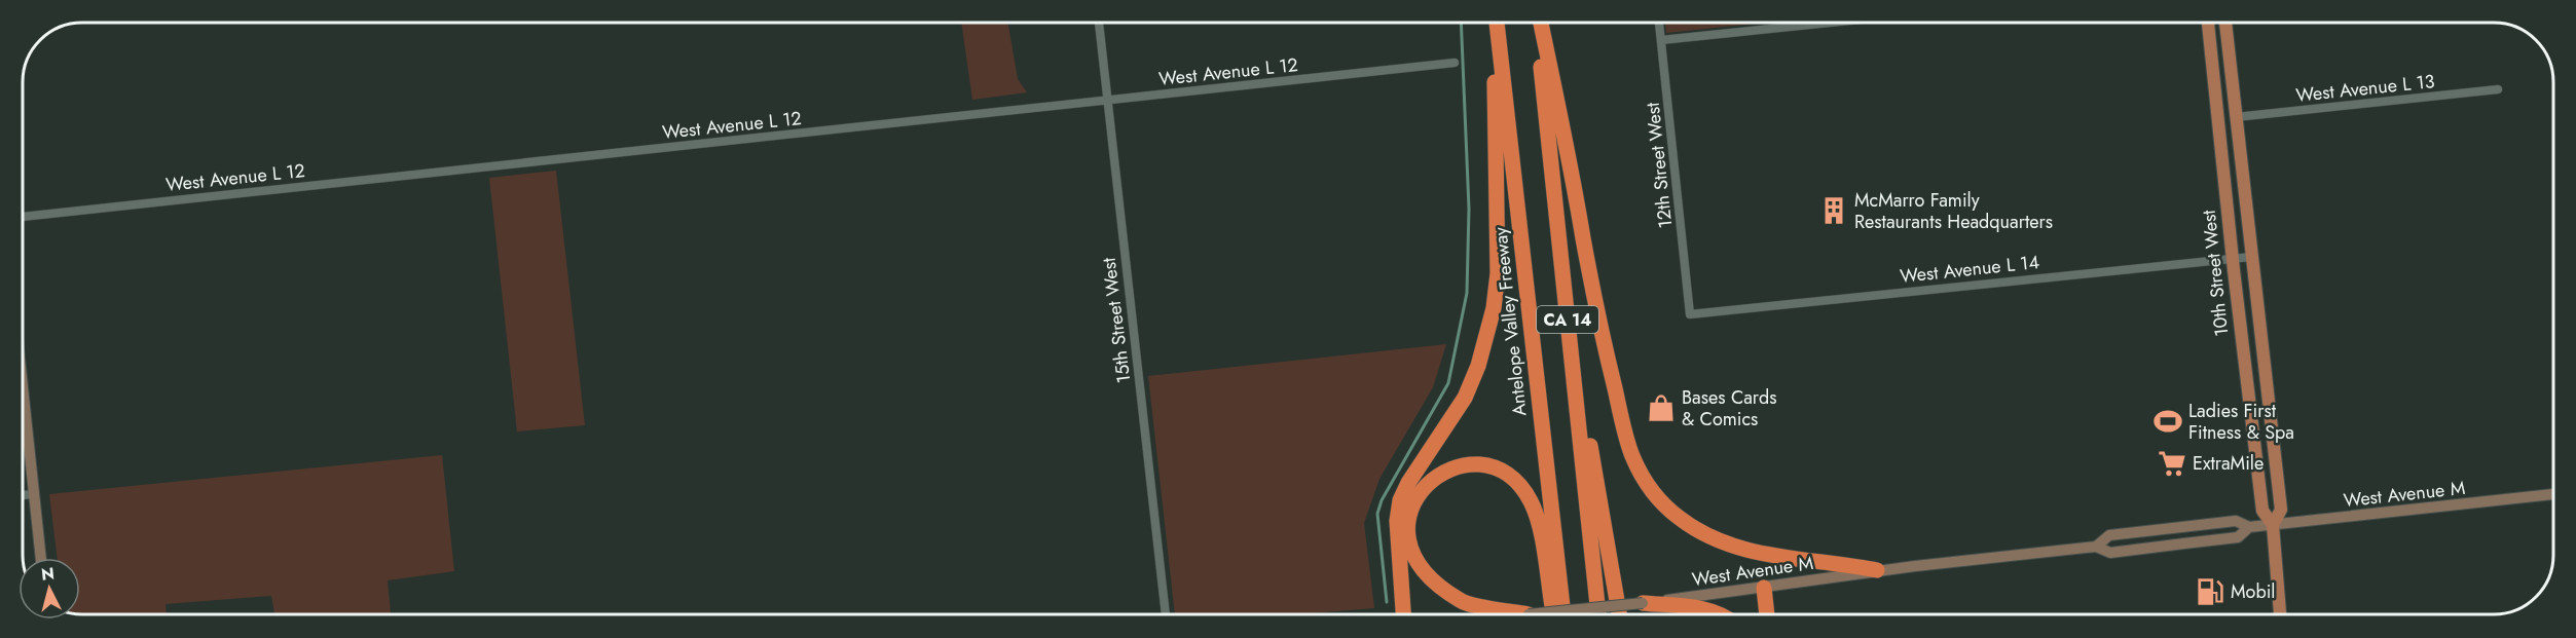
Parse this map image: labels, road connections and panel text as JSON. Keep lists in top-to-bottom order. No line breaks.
{"streets":{"highway":["CA 14","Antelope Valley Freeway"],"main road":["10th Street West","West Avenue M"],"street":["West Avenue L 12","West Avenue L 13","12th Street West","West Avenue L 14","15th Street West"]},"crossings":[["West Avenue L 12","15th Street West"],["West Avenue L 13","10th Street West"],["12th Street West","West Avenue L 14"],["West Avenue L 14","10th Street West"],["10th Street West","West Avenue M"]],"places":{"building":["McMarro Family Restaurants Headquarters"],"shop":["Bases Cards & Comics"],"sports":["Ladies First Fitness & Spa"],"supermarket":["ExtraMile"],"fuel station":["Mobil"]},"north":"top"}
